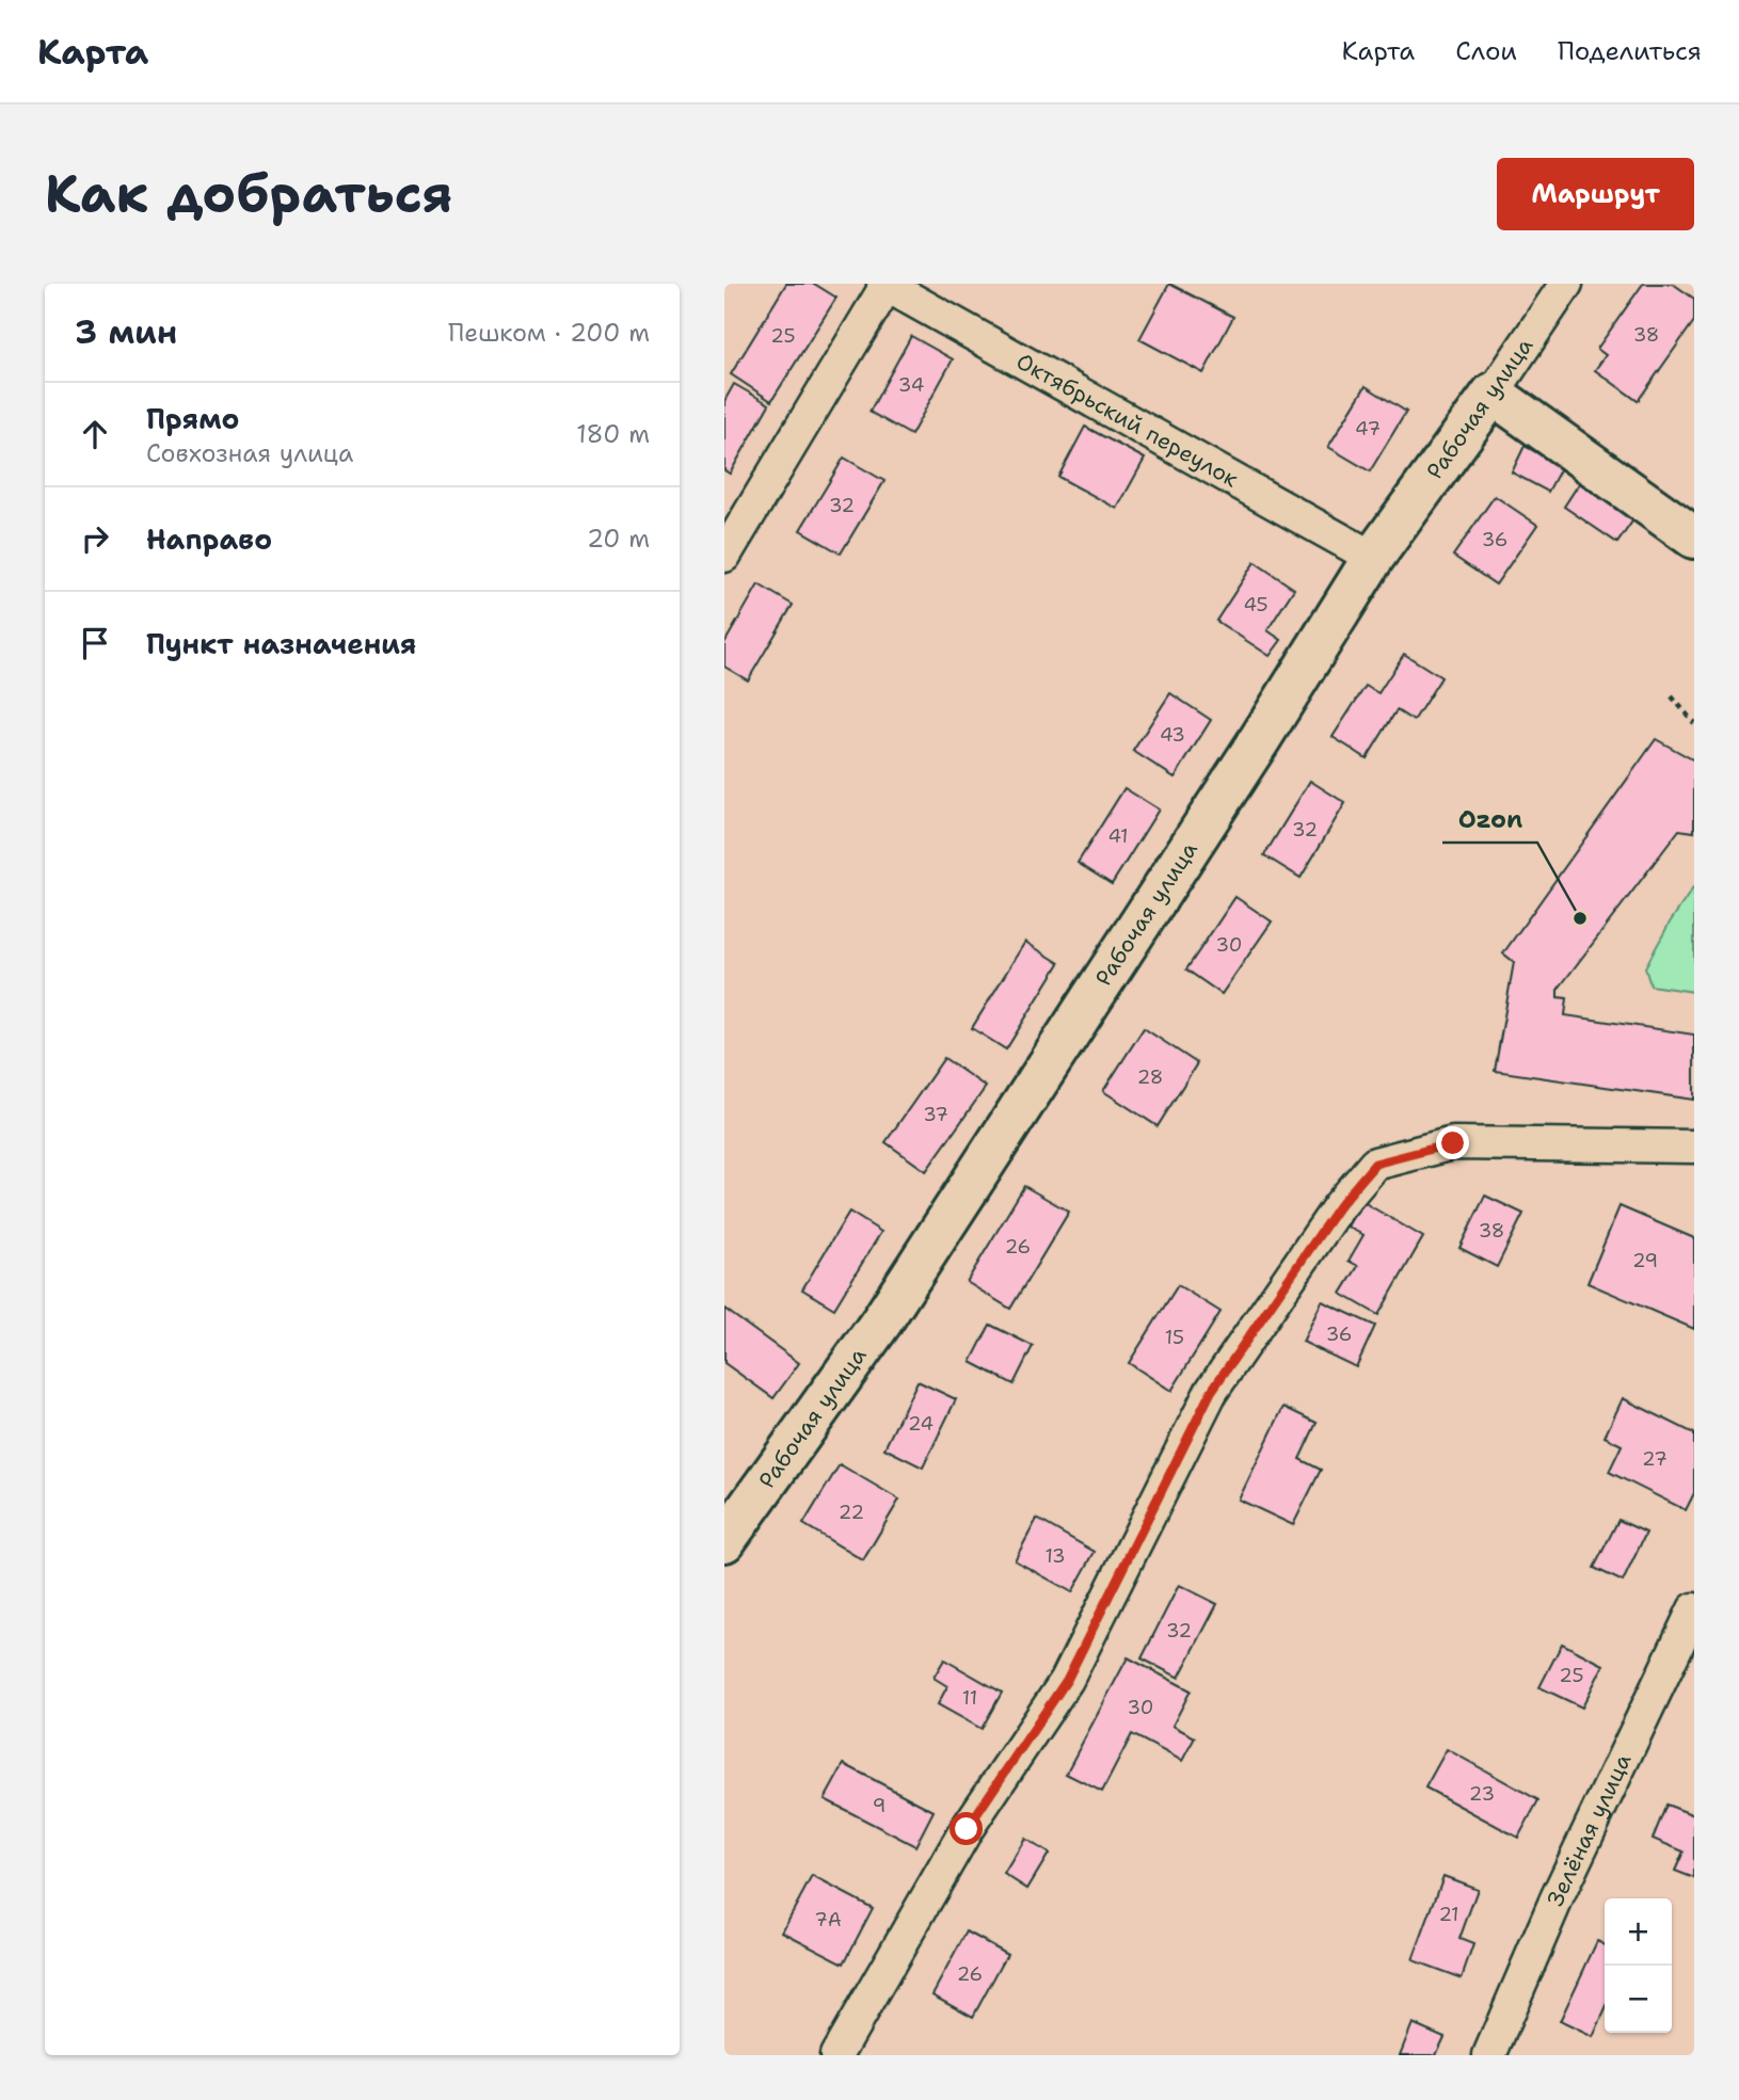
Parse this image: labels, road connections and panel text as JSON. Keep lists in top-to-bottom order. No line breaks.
{"streets":{"street":["Рабочая улица","Октябрьский переулок","Зелёная улица"]},"crossings":[["Рабочая улица","Октябрьский переулок"]],"places":["Ozon"],"house_numbers":["38","25","34","47","32","36","45","43","32","41","30","28","37","38","26","29","36","15","24","27","22","13","32","25","11","30","23","9","21","7А","26"],"page":{"header":"Карта","nav":["Карта","Слои","Поделиться"],"buttons":"Маршрут","title":"Как добраться","heading":["3 мин","Пешком · 200 m"],"list":[["Прямо","Совхозная улица","180 m"],["Направо","20 m"],"Пункт назначения"],"map_buttons":["+","−"]}}
